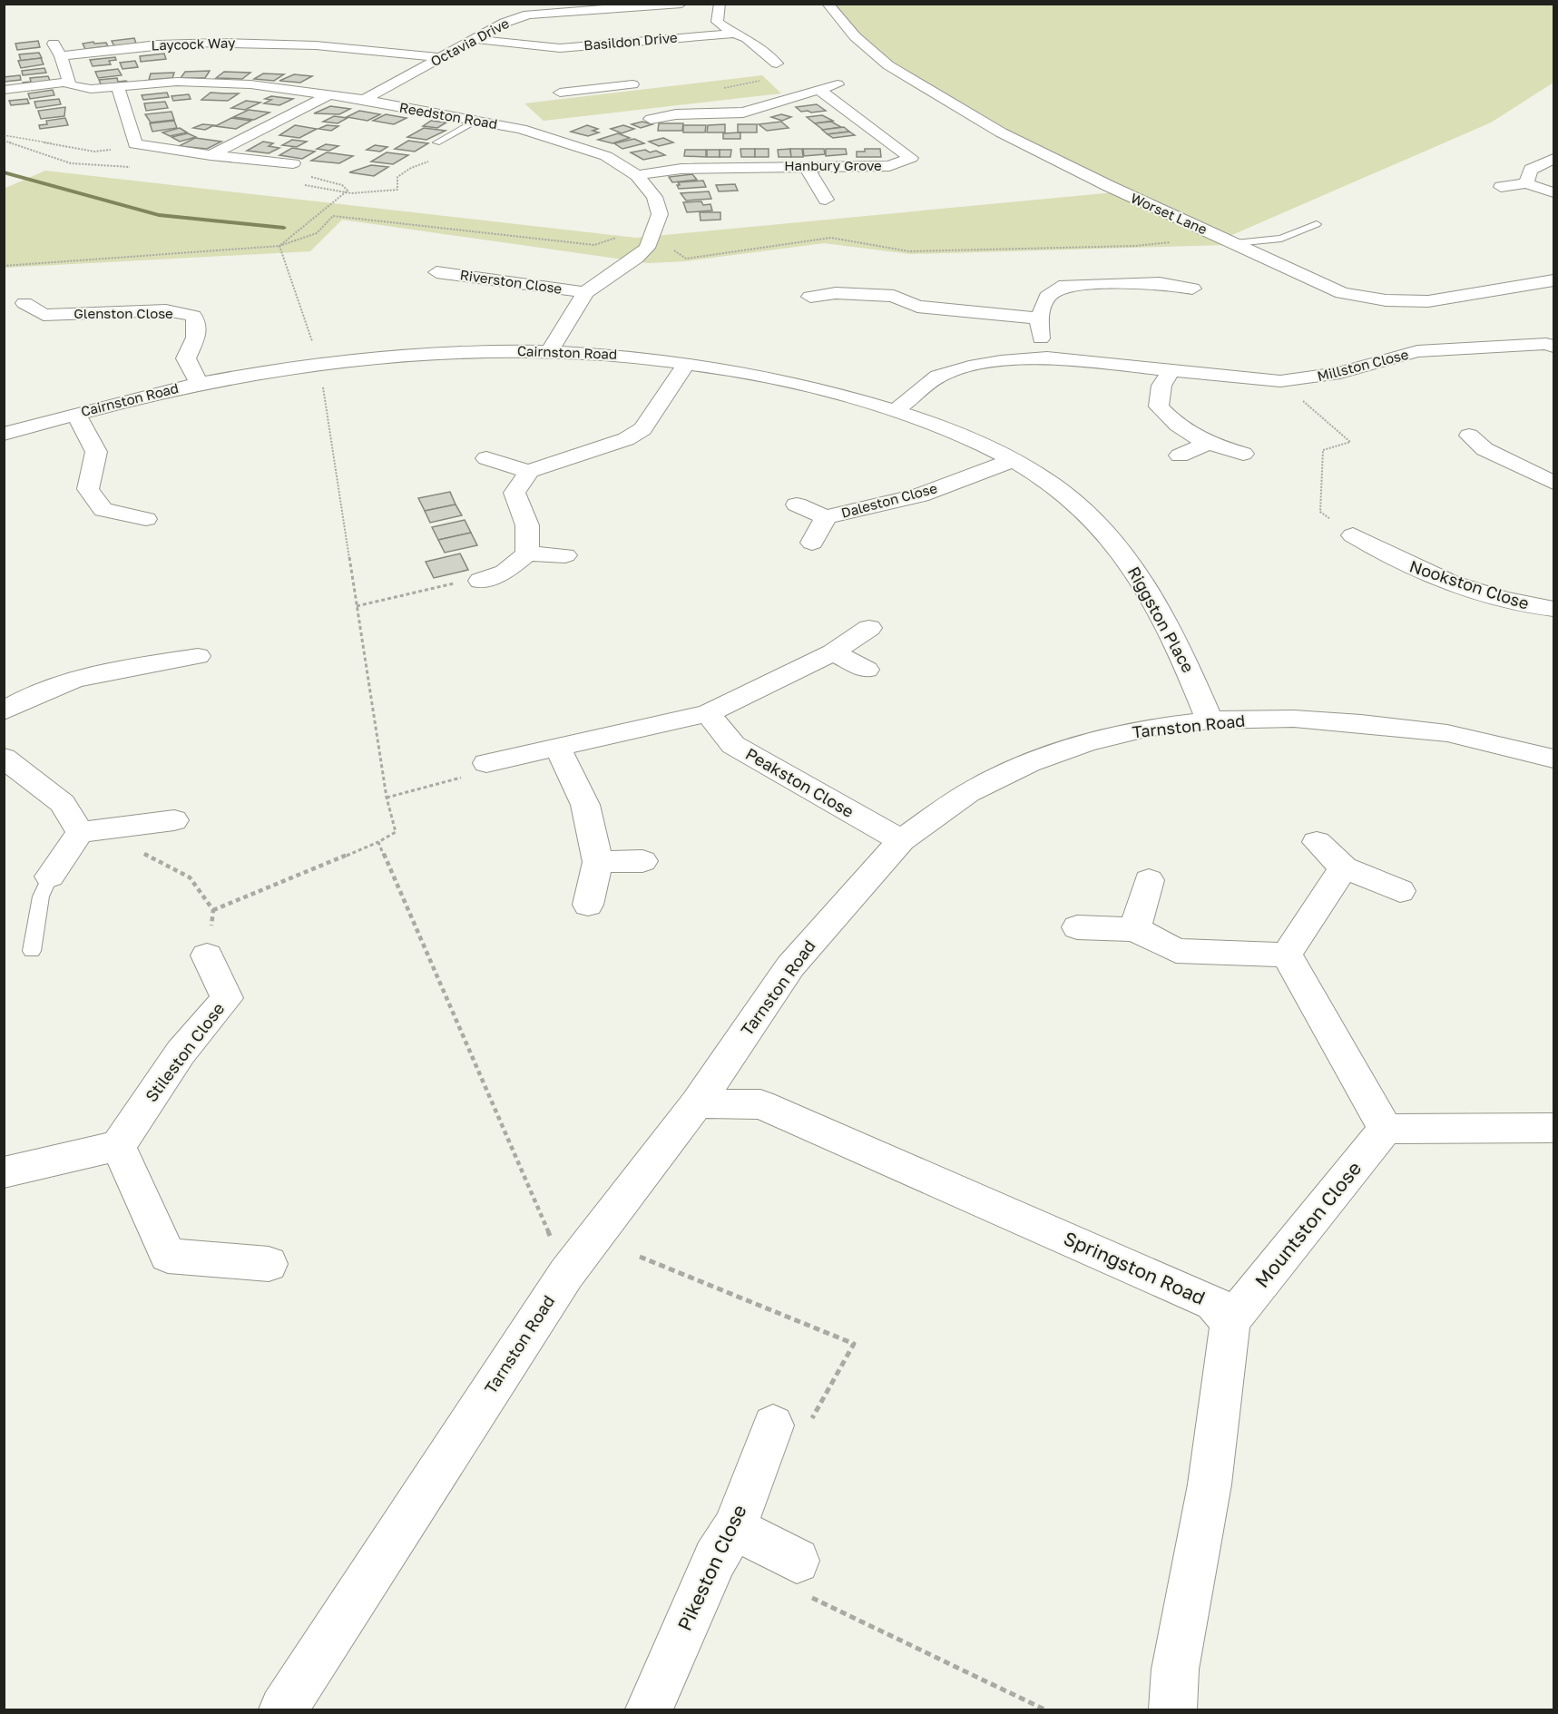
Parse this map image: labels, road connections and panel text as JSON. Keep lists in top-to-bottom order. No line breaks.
{"streets":{"street":["Basildon Drive","Octavia Drive","Laycock Way","Reedston Road","Hanbury Grove","Worset Lane","Riverston Close","Glenston Close","Cairnston Road","Millston Close","Daleston Close","Nookston Close","Riggston Place","Tarnston Road","Peakston Close","Stileston Close","Mountston Close","Springston Road","Pikeston Close"]},"crossings":[["Basildon Drive","Octavia Drive"],["Octavia Drive","Laycock Way"],["Octavia Drive","Reedston Road"],["Reedston Road","Hanbury Grove"],["Reedston Road","Riverston Close"],["Reedston Road","Cairnston Road"],["Glenston Close","Cairnston Road"],["Cairnston Road","Millston Close"],["Cairnston Road","Daleston Close"],["Cairnston Road","Riggston Place"],["Riggston Place","Tarnston Road"],["Tarnston Road","Peakston Close"],["Tarnston Road","Springston Road"],["Mountston Close","Springston Road"]]}
